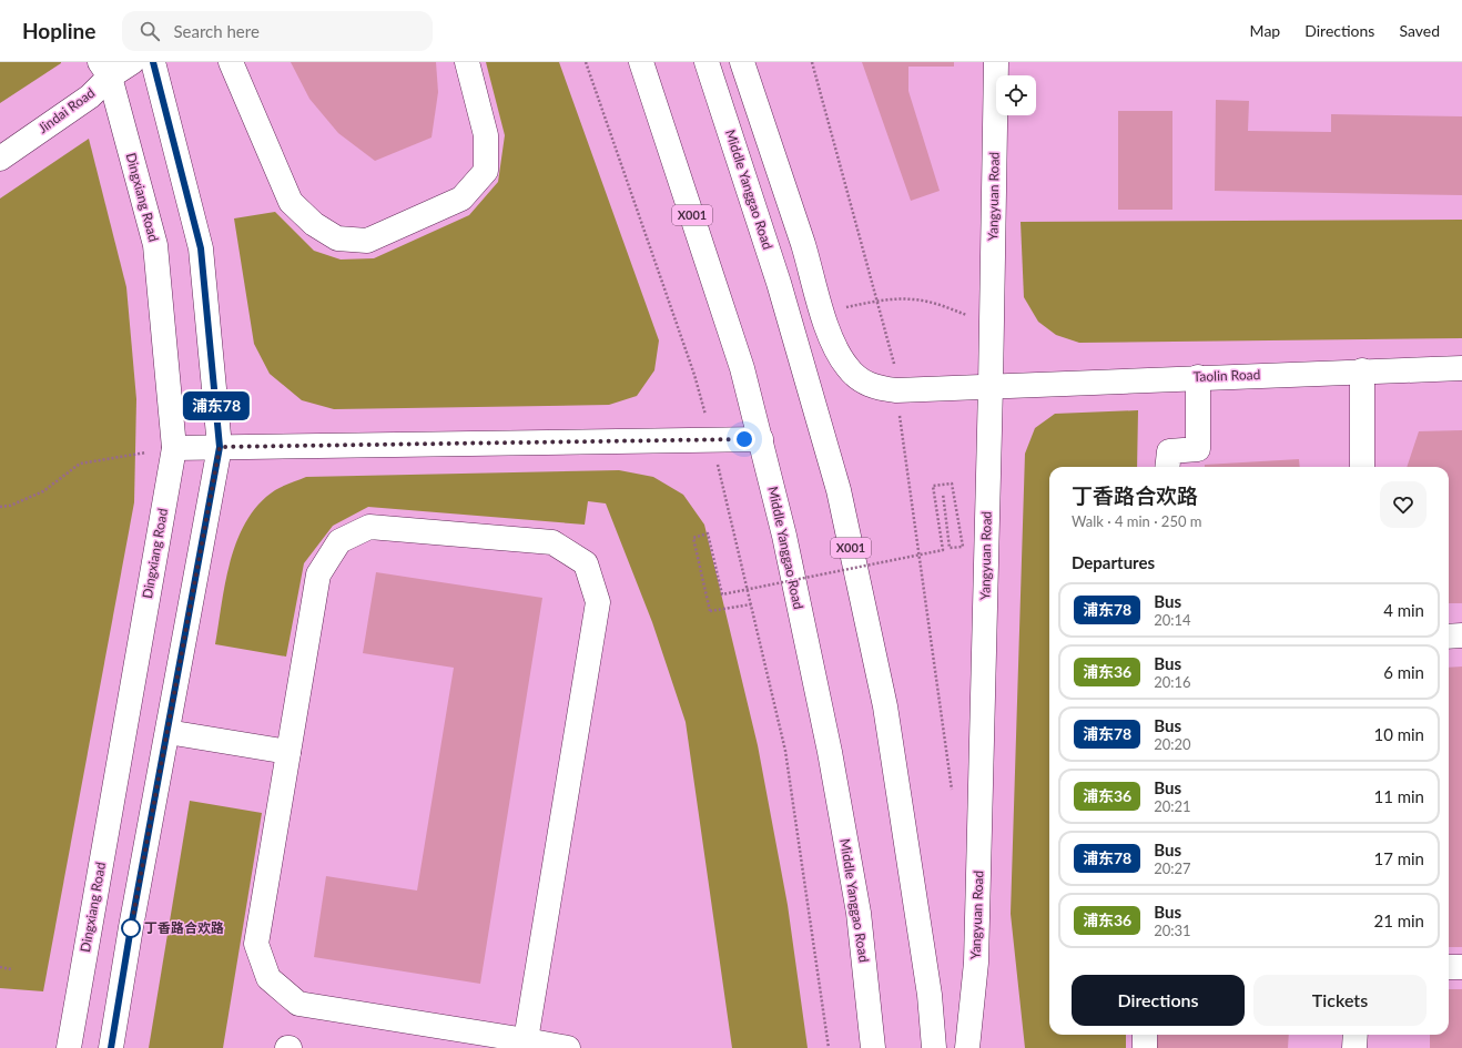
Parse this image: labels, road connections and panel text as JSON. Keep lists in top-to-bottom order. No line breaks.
{"streets":{"main road":["Jindai Road","Middle Yanggao Road","Yangyuan Road","Dingxiang Road","X001","Taolin Road"]},"crossings":[["Jindai Road","Dingxiang Road"],["Yangyuan Road","Taolin Road"]],"places":["丁香路合欢路"],"lines":["bus line 浦东78"],"page":{"header":"Hopline","search":"Search here","nav":["Map","Directions","Saved"],"on_map":"浦东78","heading":[["丁香路合欢路","Walk · 4 min · 250 m"],"Departures"],"list":[{"mark":"浦东78","name":"Bus","note":"20:14","value":"4 min"},{"mark":"浦东36","name":"Bus","note":"20:16","value":"6 min"},{"mark":"浦东78","name":"Bus","note":"20:20","value":"10 min"},{"mark":"浦东36","name":"Bus","note":"20:21","value":"11 min"},{"mark":"浦东78","name":"Bus","note":"20:27","value":"17 min"},{"mark":"浦东36","name":"Bus","note":"20:31","value":"21 min"}],"buttons":["Directions","Tickets"]}}
